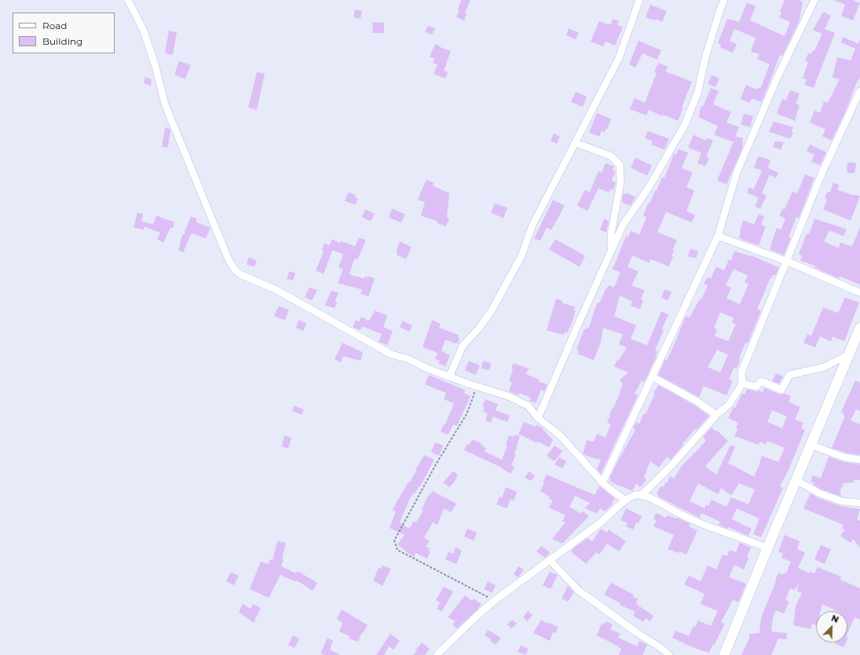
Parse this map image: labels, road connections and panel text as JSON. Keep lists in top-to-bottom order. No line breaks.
{"legend":["Road","Building"],"north":"top right"}
